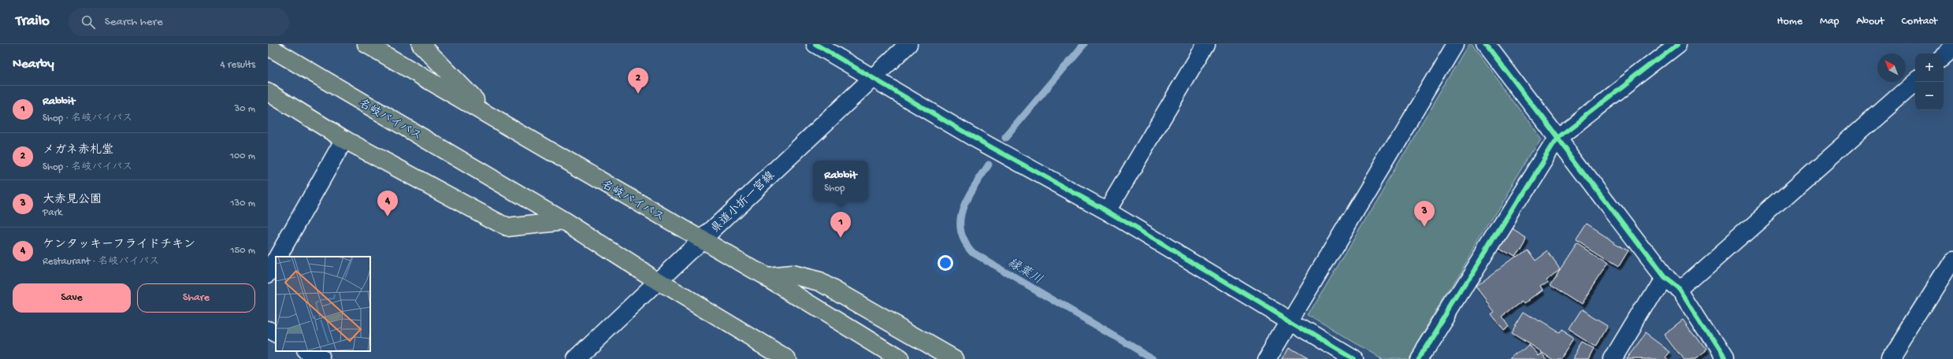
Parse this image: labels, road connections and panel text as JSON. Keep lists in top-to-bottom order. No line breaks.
{"streets":{"highway":["名岐バイパス"],"street":["県道小折一宮線"]},"crossings":[["名岐バイパス","県道小折一宮線"]],"water":["縁葉川"],"north":"top left","page":{"header":"Trailo","search":"Search here","nav":["Home","Map","About","Contact"],"heading":["Nearby","4 results"],"map_buttons":["+","−"],"pins":["2","4","3","1"],"list":[{"mark":"1","name":"Rabbit","note":"Shop · 名岐バイパス","value":"30 m"},{"mark":"2","name":"メガネ赤札堂","note":"Shop · 名岐バイパス","value":"100 m"},{"mark":"3","name":"大赤見公園","note":"Park","value":"130 m"},{"mark":"4","name":"ケンタッキーフライドチキン","note":"Restaurant · 名岐バイパス","value":"150 m"}],"popup":["Rabbit","Shop"],"buttons":["Save","Share"]}}
